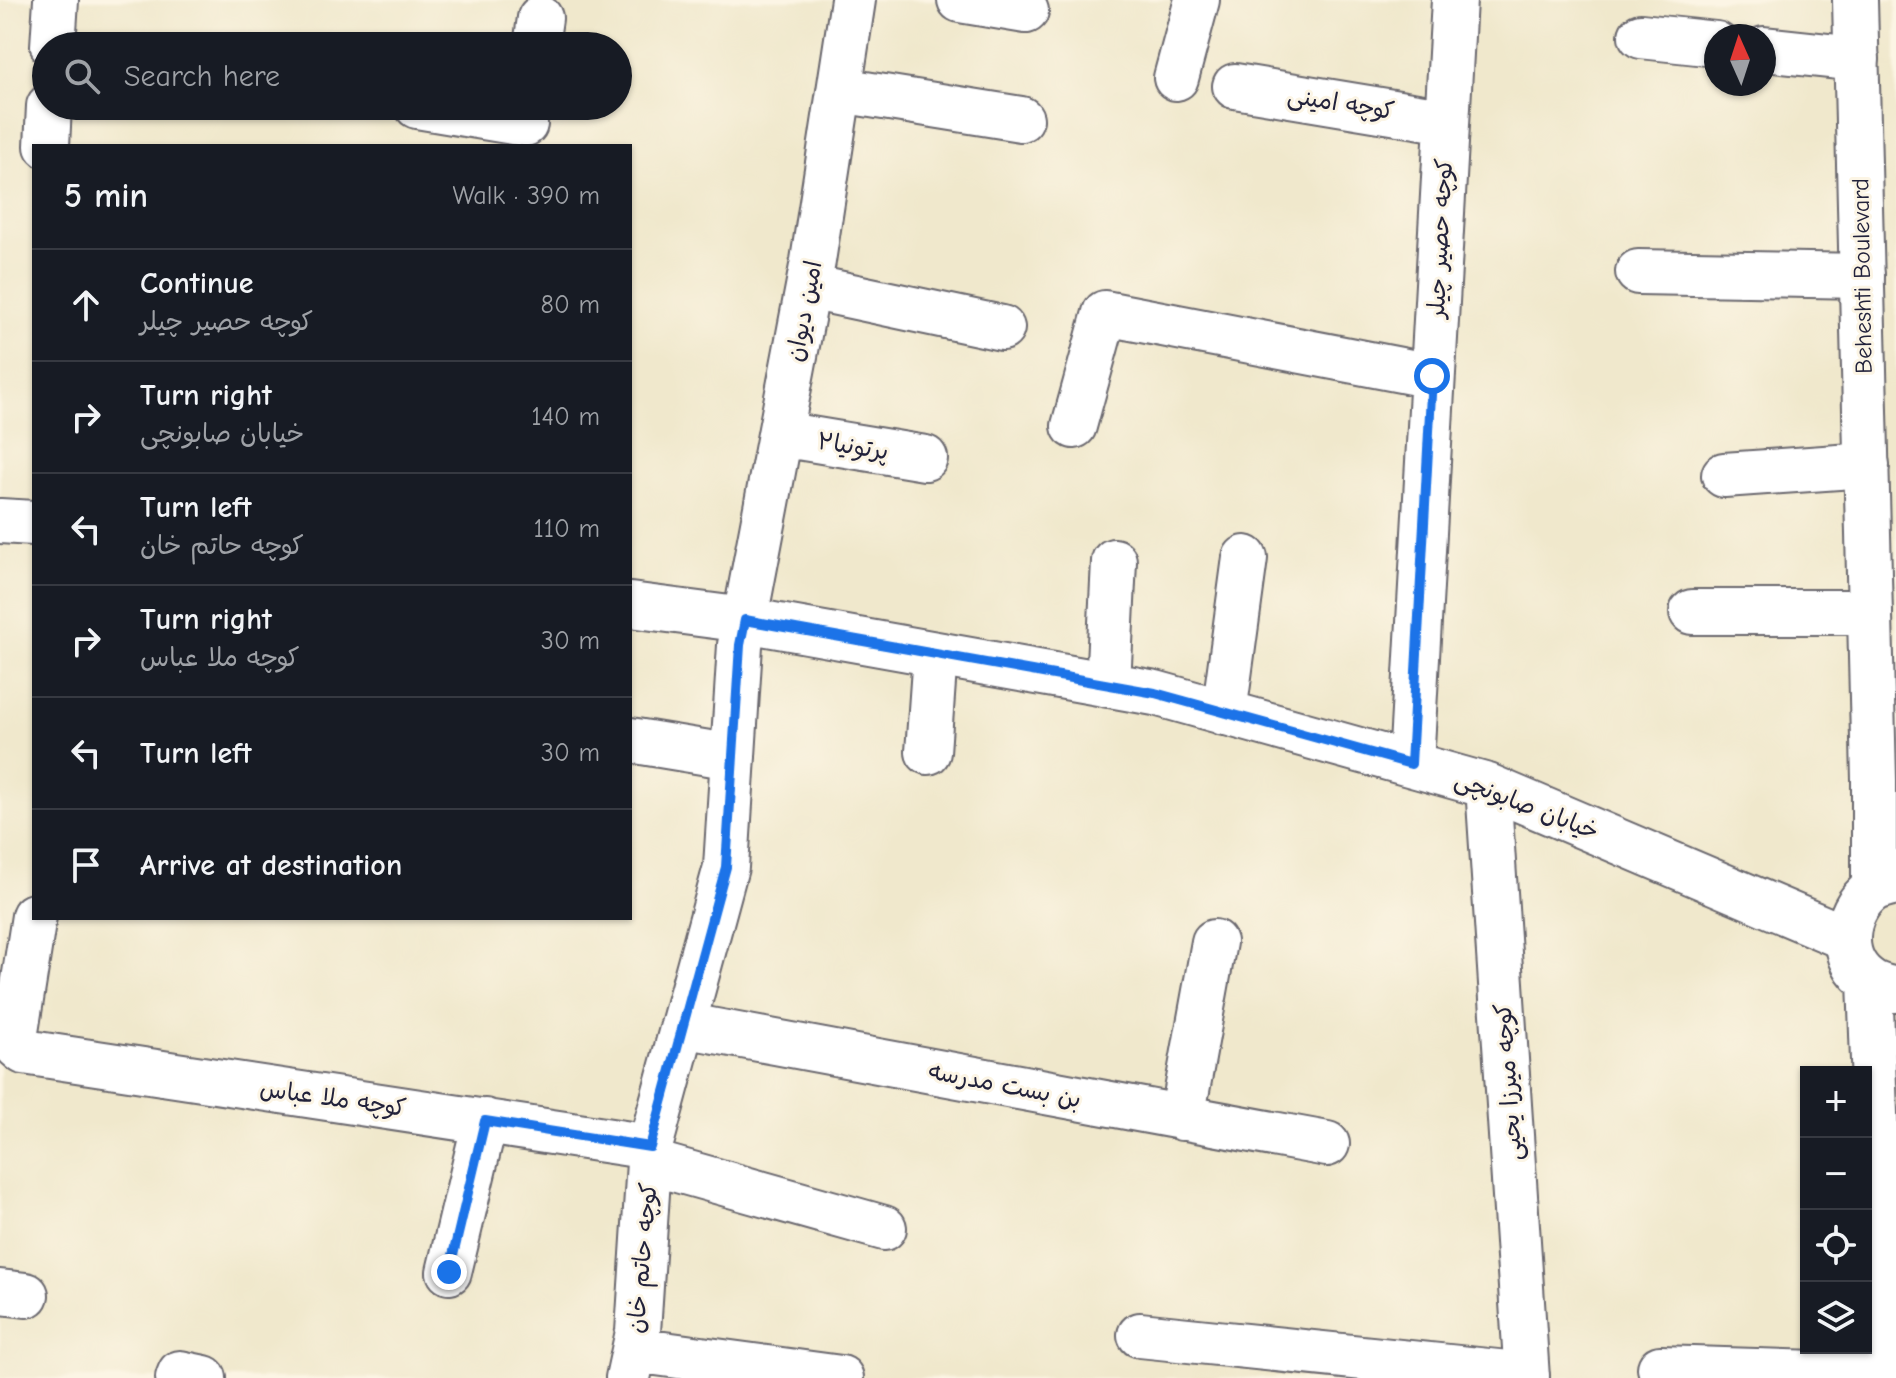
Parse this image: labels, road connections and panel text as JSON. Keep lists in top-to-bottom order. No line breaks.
{"streets":{"street":["کوچه امینی","کوچه حصیر چیلر","Beheshti Boulevard","امین دیوان","پرتونیا۲","خیابان صابونچی","کوچه میرزا یحیی","بن بست مدرسه","کوچه ملا عباس","کوچه حاتم خان"]},"crossings":[["کوچه امینی","کوچه حصیر چیلر"],["کوچه حصیر چیلر","خیابان صابونچی"],["امین دیوان","پرتونیا۲"],["امین دیوان","خیابان صابونچی"],["امین دیوان","کوچه حاتم خان"],["خیابان صابونچی","کوچه میرزا یحیی"],["خیابان صابونچی","کوچه حاتم خان"],["بن بست مدرسه","کوچه حاتم خان"],["کوچه ملا عباس","کوچه حاتم خان"]],"north":"top","page":{"search":"Search here","heading":["5 min","Walk · 390 m"],"list":[["Continue","کوچه حصیر چیلر","80 m"],["Turn right","خیابان صابونچی","140 m"],["Turn left","کوچه حاتم خان","110 m"],["Turn right","کوچه ملا عباس","30 m"],["Turn left","30 m"],"Arrive at destination"],"map_buttons":["+","−"]}}
